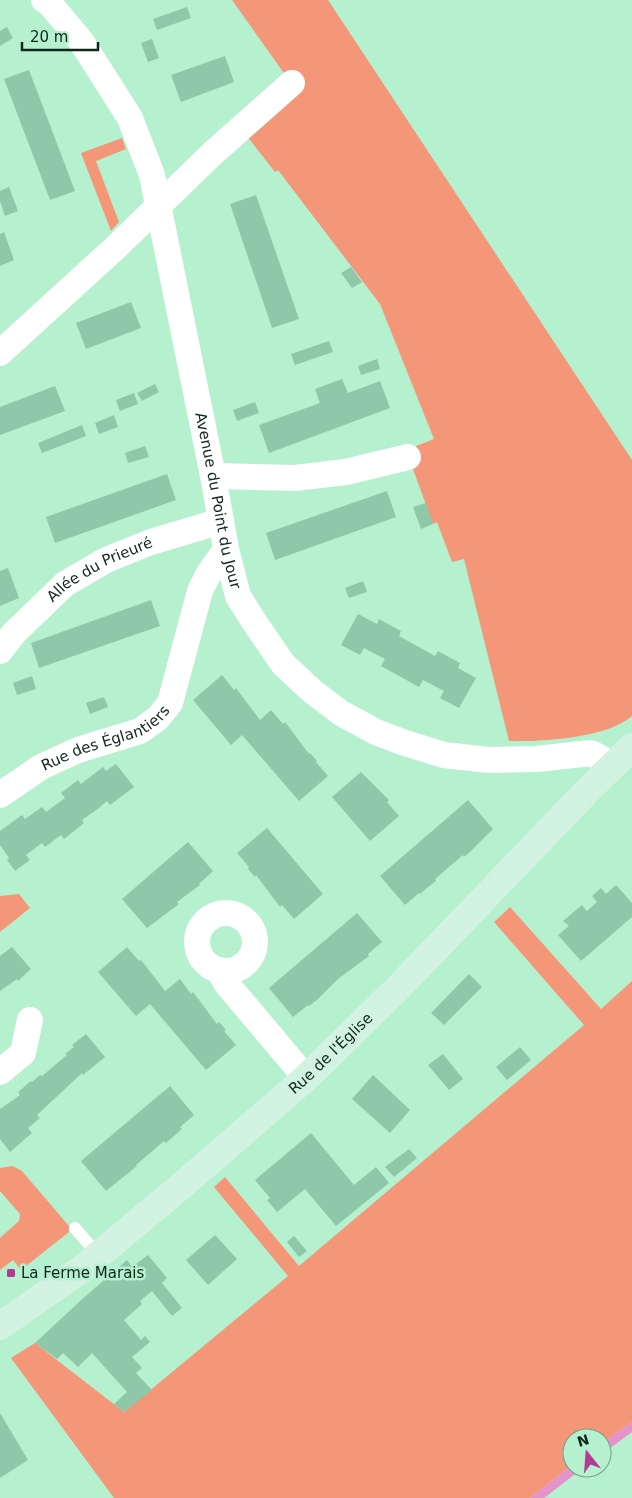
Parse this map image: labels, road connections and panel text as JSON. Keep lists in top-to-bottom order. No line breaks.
{"streets":{"street":["Avenue du Point du Jour","Allée du Prieuré","Rue des Églantiers","Rue de l'Église"]},"crossings":[["Avenue du Point du Jour","Allée du Prieuré"],["Avenue du Point du Jour","Rue des Églantiers"],["Avenue du Point du Jour","Rue de l'Église"]],"places":{"transit":["La Ferme Marais"]},"scale_bar":"20 m","north":"top"}
